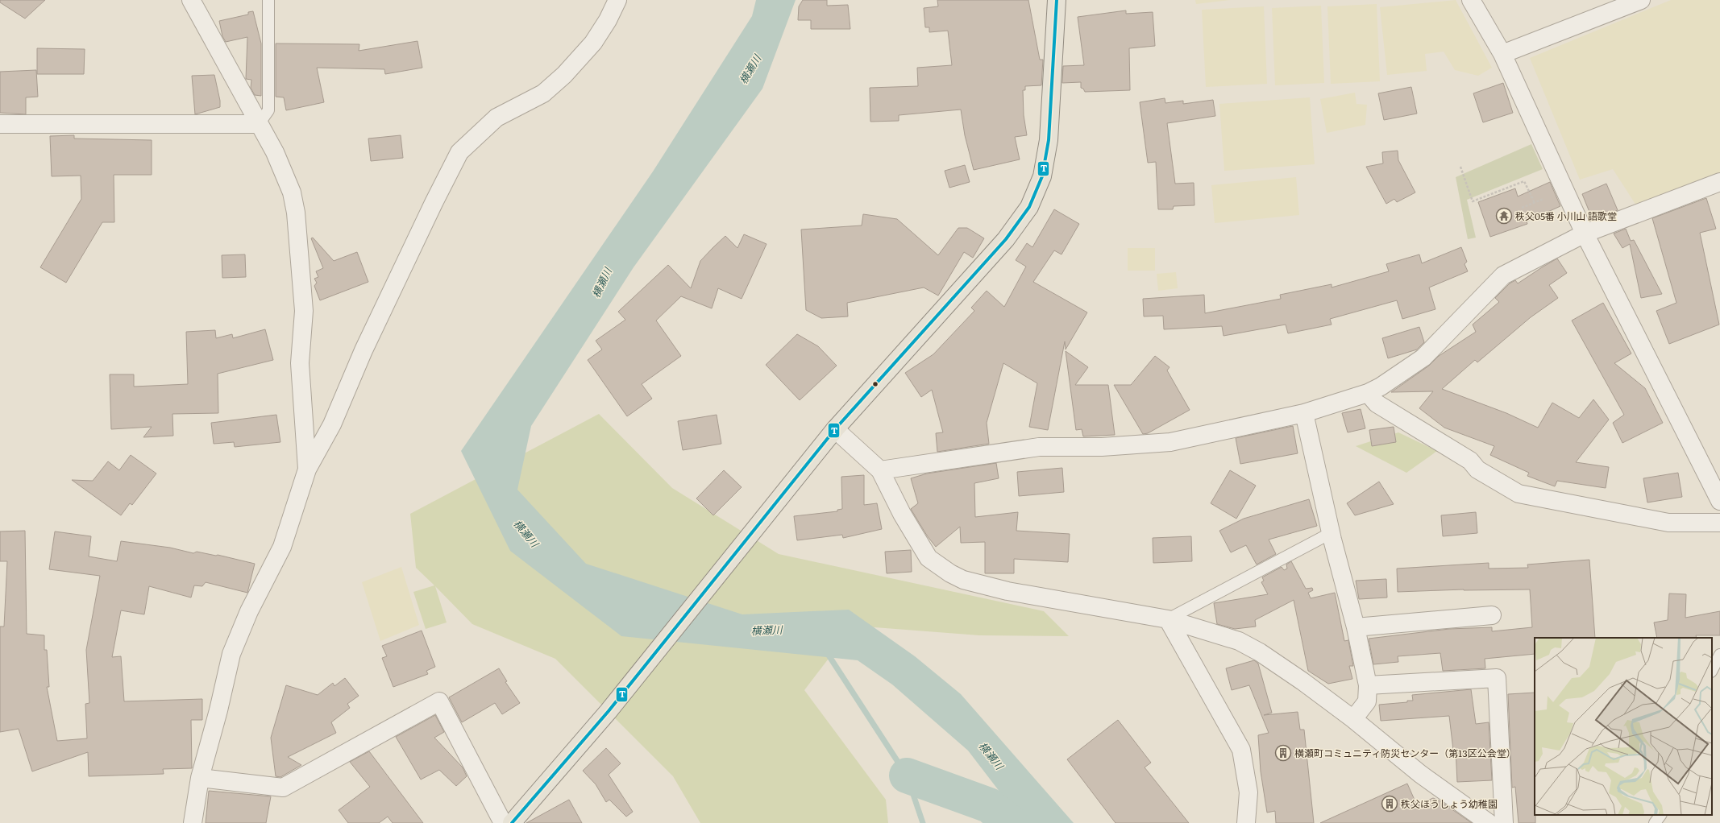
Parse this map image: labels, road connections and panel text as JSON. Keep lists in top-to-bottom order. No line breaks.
{"water":["横瀬川"],"places":{"temple":["秩父05番 小川山 語歌堂"],"building":["横瀬町コミュニティ防災センター（第13区公会堂）","秩父ほうしょう幼稚園"]},"lines":["transit line T"]}
